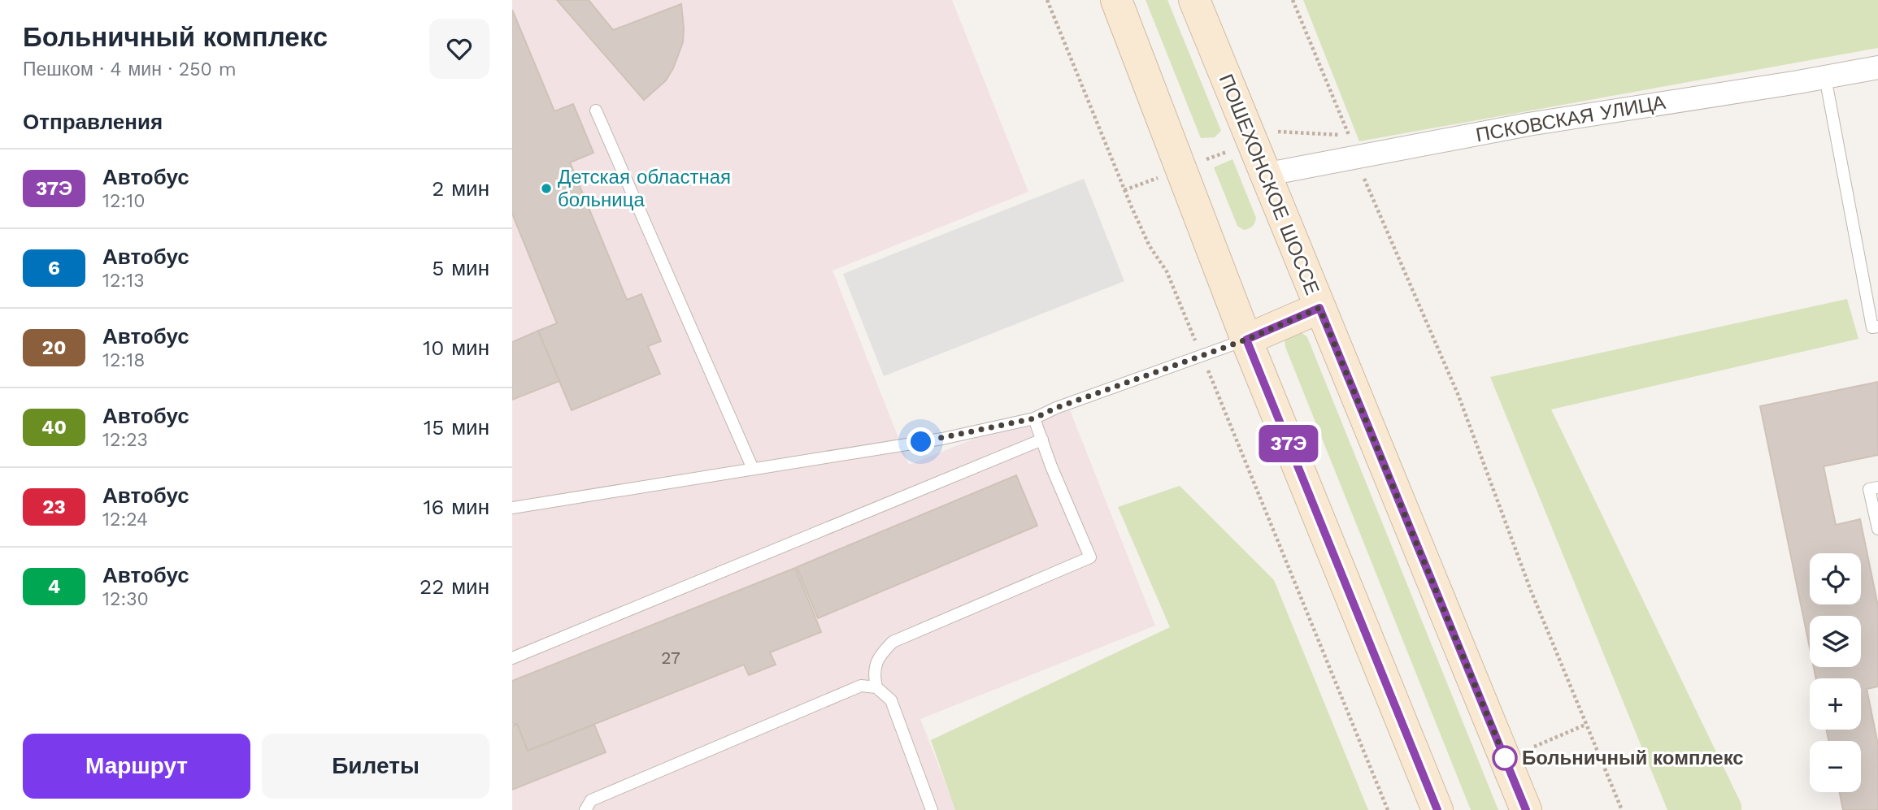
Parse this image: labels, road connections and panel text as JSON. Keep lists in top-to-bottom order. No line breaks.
{"streets":{"main road":["ПОШЕХОНСКОЕ ШОССЕ"],"street":["ПСКОВСКАЯ УЛИЦА"]},"crossings":[["ПСКОВСКАЯ УЛИЦА","ПОШЕХОНСКОЕ ШОССЕ"]],"places":["Детская областная больница","Больничный комплекс"],"lines":["bus line 37Э"],"house_numbers":["27"],"page":{"heading":[["Больничный комплекс","Пешком · 4 мин · 250 m"],"Отправления"],"on_map":"37Э","list":[{"mark":"37Э","name":"Автобус","note":"12:10","value":"2 мин"},{"mark":"6","name":"Автобус","note":"12:13","value":"5 мин"},{"mark":"20","name":"Автобус","note":"12:18","value":"10 мин"},{"mark":"40","name":"Автобус","note":"12:23","value":"15 мин"},{"mark":"23","name":"Автобус","note":"12:24","value":"16 мин"},{"mark":"4","name":"Автобус","note":"12:30","value":"22 мин"}],"map_buttons":["+","−"],"buttons":["Маршрут","Билеты"]}}
